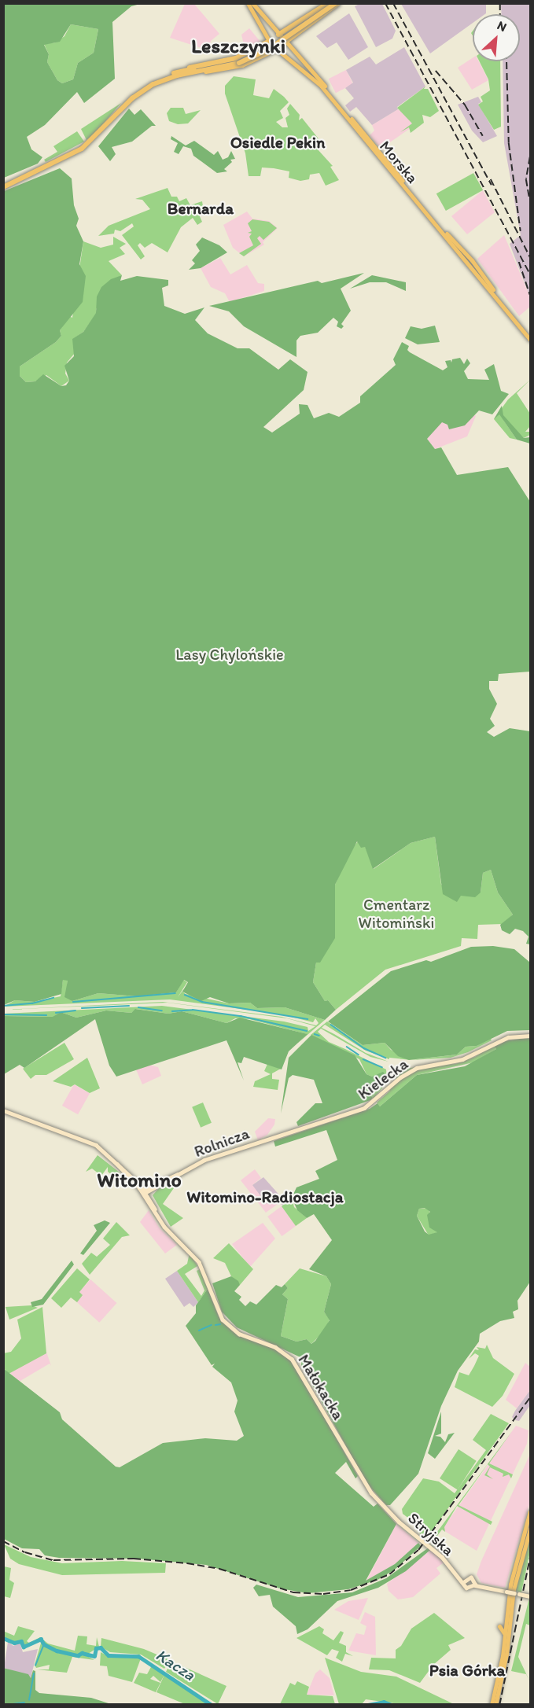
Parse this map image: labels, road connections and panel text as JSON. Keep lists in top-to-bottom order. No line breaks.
{"streets":{"main road":["Morska","Kielecka","Rolnicza","Małokacka","Stryjska"]},"crossings":[["Kielecka","Rolnicza"],["Rolnicza","Małokacka"],["Małokacka","Stryjska"]],"districts":["Leszczynki","Osiedle Pekin","Bernarda","Witomino","Witomino-Radiostacja","Psia Górka"],"water":["Kacza"],"parks":["Lasy Chylońskie","Cmentarz Witomiński"],"north":"top right"}
